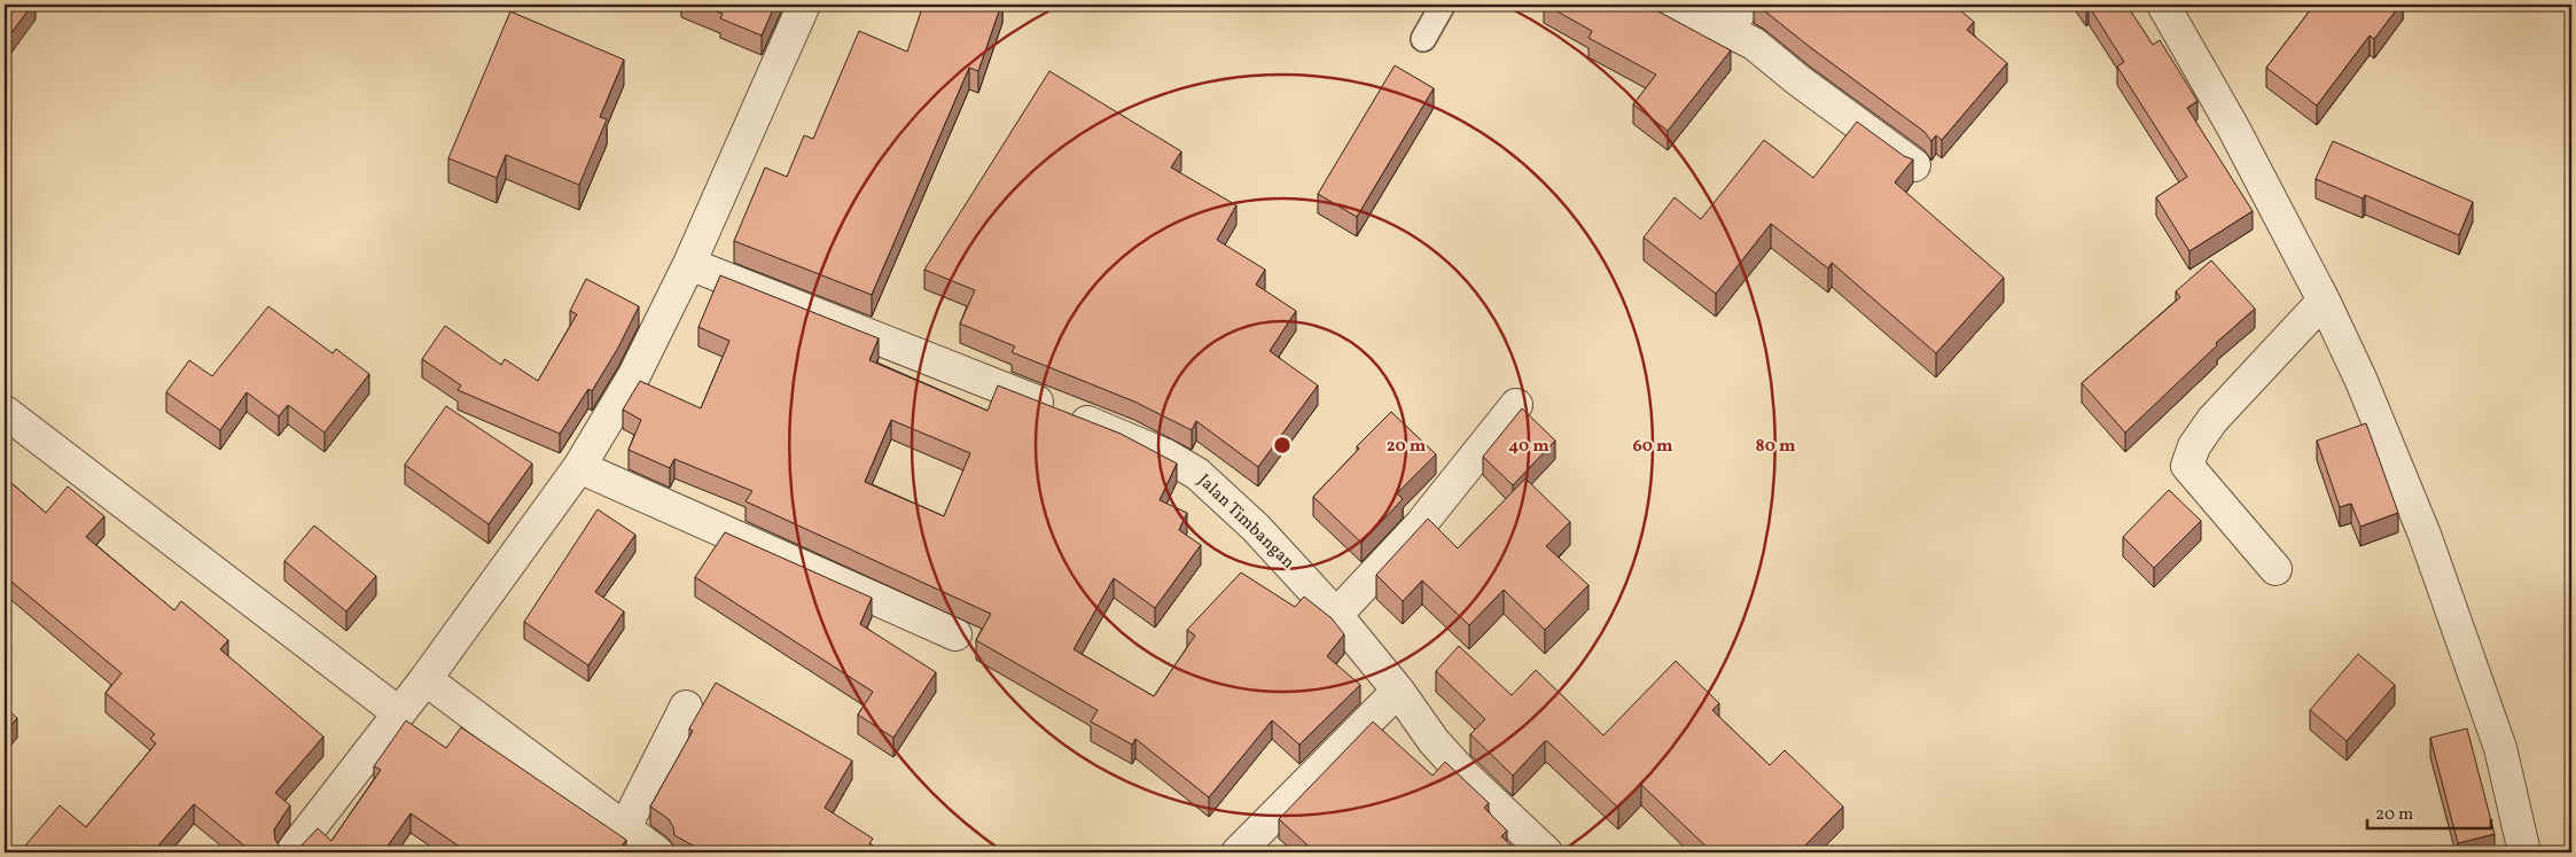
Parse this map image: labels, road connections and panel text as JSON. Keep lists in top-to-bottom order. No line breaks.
{"streets":{"street":["Jalan Timbangan"]},"scale_bar":"20 m","rings":["20 m","40 m","60 m","80 m"]}
